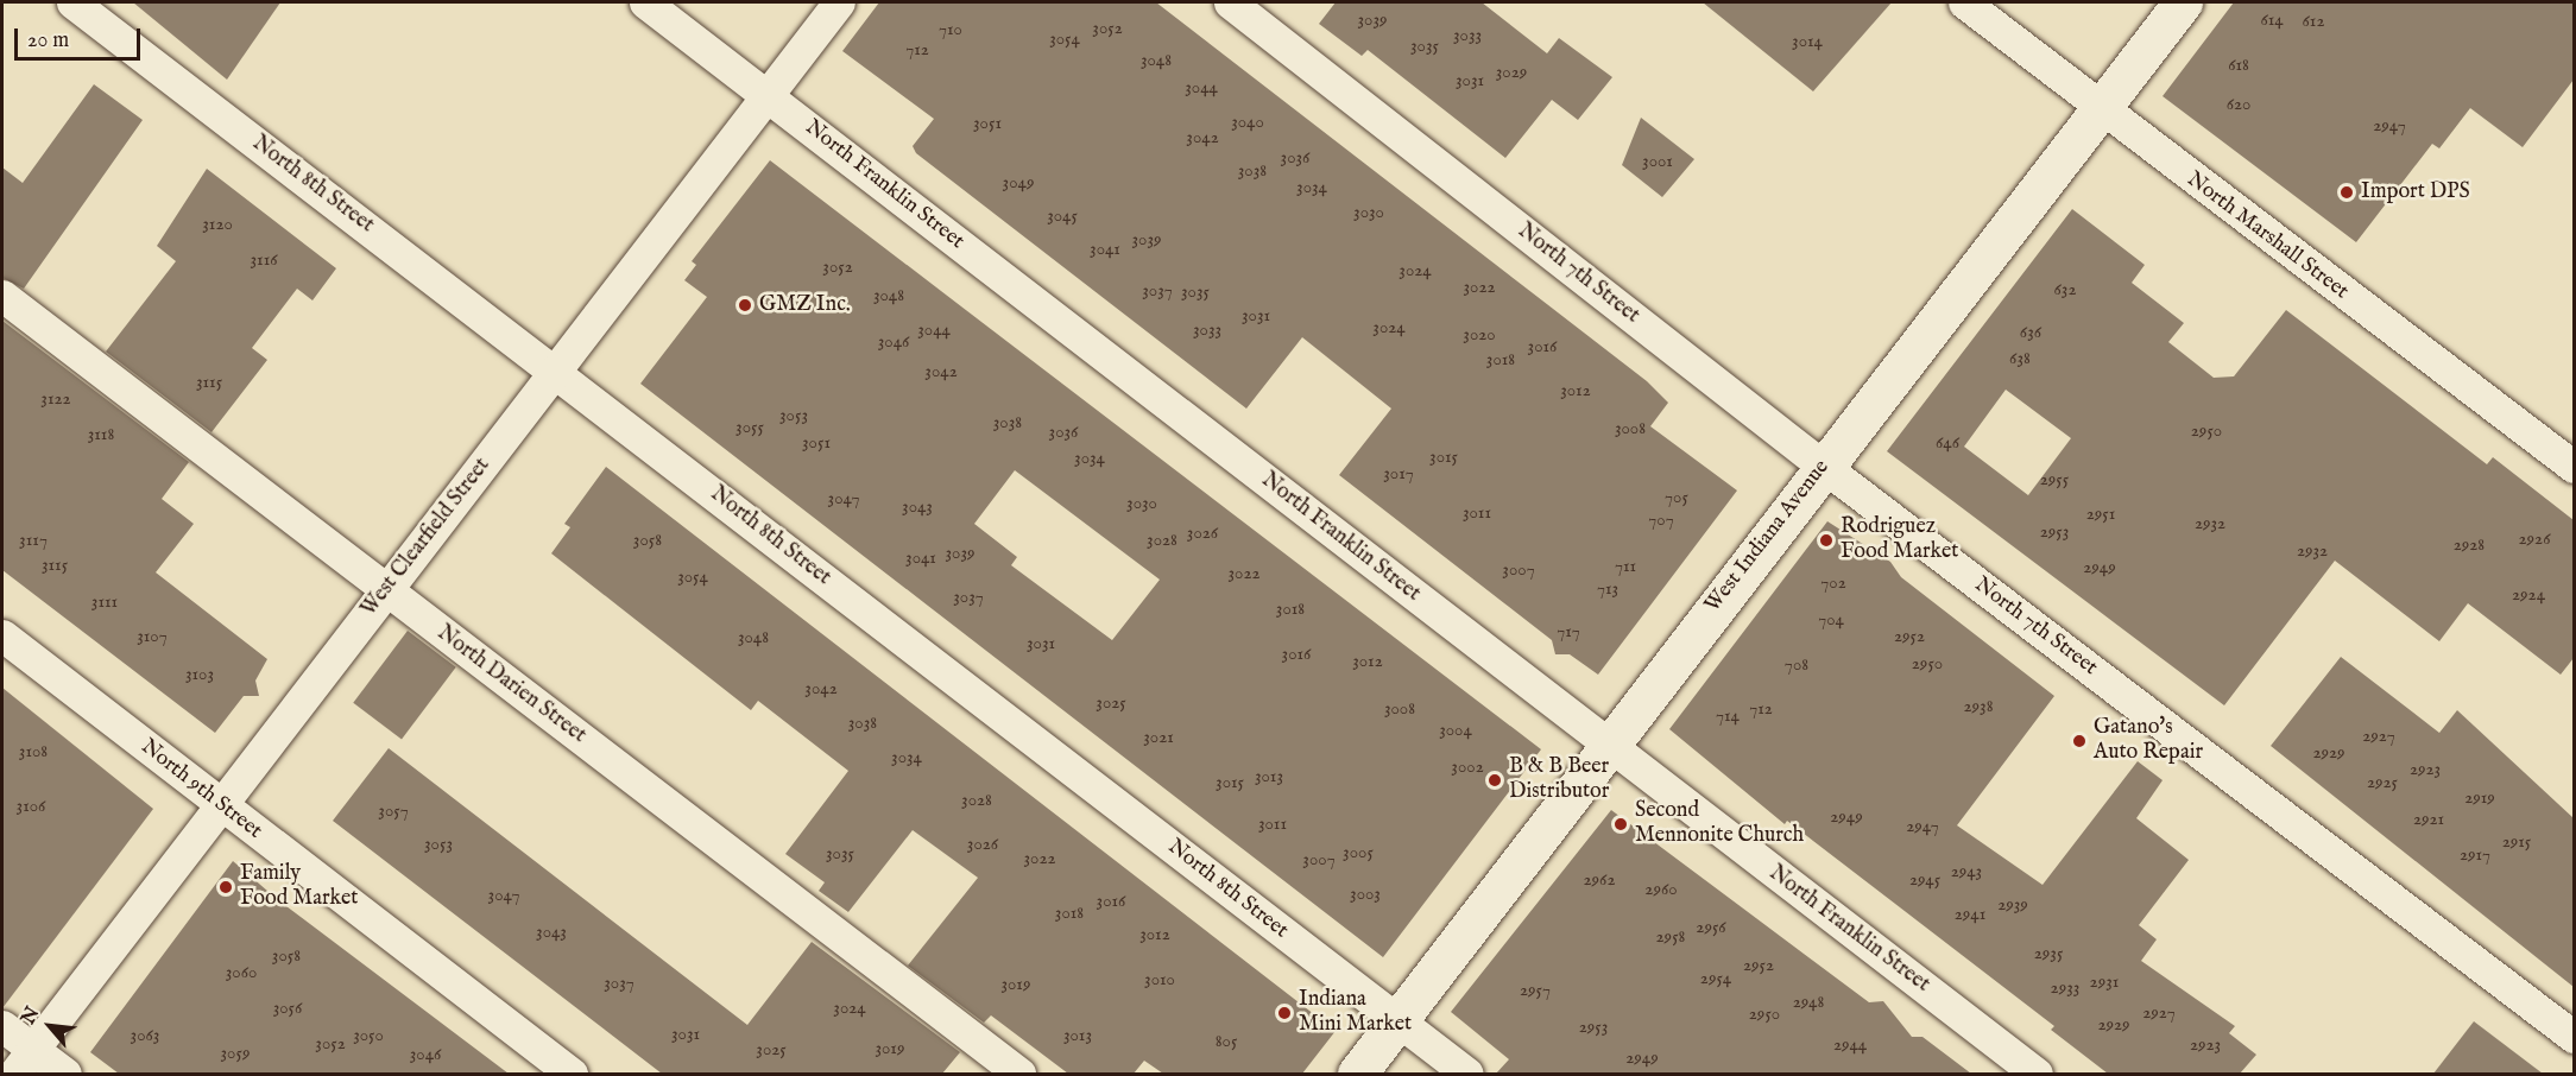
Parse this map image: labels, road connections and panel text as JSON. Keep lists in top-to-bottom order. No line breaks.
{"streets":{"street":["North 8th Street","North Franklin Street","North Marshall Street","North 7th Street","West Indiana Avenue","West Clearfield Street","North Darien Street","North 9th Street"]},"crossings":[["North 8th Street","West Indiana Avenue"],["North 8th Street","West Clearfield Street"],["North Franklin Street","West Indiana Avenue"],["North Franklin Street","West Clearfield Street"],["North Marshall Street","West Indiana Avenue"],["North 7th Street","West Indiana Avenue"],["West Clearfield Street","North Darien Street"],["West Clearfield Street","North 9th Street"]],"places":["Import DPS","GMZ Inc.","Rodriguez Food Market","Gatano's Auto Repair","B & B Beer Distributor","Second Mennonite Church","Family Food Market","Indiana Mini Market"],"house_numbers":["3039","614","612","3052","710","3033","3054","3014","3035","712","3048","618","3029","3031","3044","620","3040","3051","2947","3042","3036","3001","3038","3049","3034","3030","3045","3120","3039","3041","3116","3052","3024","3022","632","3037","3035","3048","3031","3024","3044","3033","636","3020","3046","3016","638","3018","3042","3115","3012","3122","3053","3038","3055","3008","2950","3036","3118","3051","646","3015","3034","3017","2955","705","3047","3030","3043","3011","2951","707","2932","2953","3026","2926","3117","3058","3028","2928","2932","3039","3041","3115","711","2949","3007","3022","3054","702","713","2924","3037","3111","3018","704","717","3107","2952","3048","3031","3016","3012","2950","708","3103","3042","3025","2938","3008","712","714","3038","3004","2927","3021","3108","2929","3034","3002","2923","3013","3015","2925","2919","3028","3106","3057","2949","2921","3011","2947","2915","3053","3026","3005","3035","2917","3022","3007","2943","2962","2945","2960","3003","3047","3016","2939","3018","2941","2956","3043","3012","2958","2935","3058","2952","3060","2954","3010","2931","3037","3019","2933","2957","2948","3056","3024","2927","2950","2929","2953","3031","3063","3050","3013","805","3052","2944","2923","3019","3025","3059","3046","2949"],"scale_bar":"20 m","north":"top left"}
